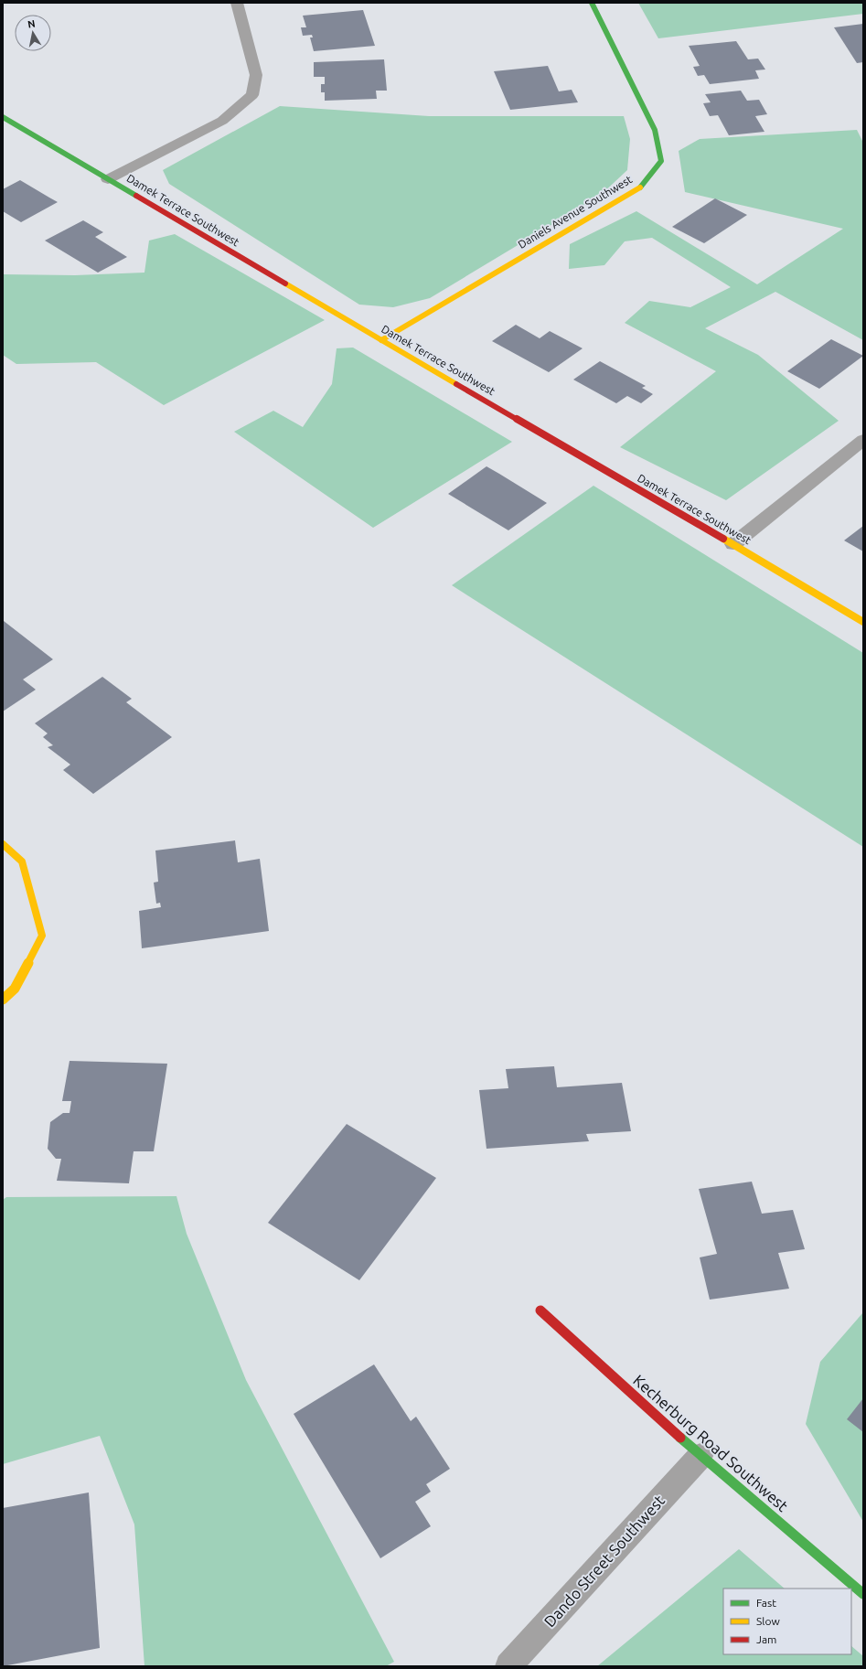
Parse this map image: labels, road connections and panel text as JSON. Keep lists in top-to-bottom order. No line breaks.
{"streets":{"street":["Damek Terrace Southwest","Daniels Avenue Southwest","Kecherburg Road Southwest","Dando Street Southwest"]},"crossings":[["Damek Terrace Southwest","Daniels Avenue Southwest"],["Kecherburg Road Southwest","Dando Street Southwest"]],"legend":["Fast","Slow","Jam"],"north":"top"}
